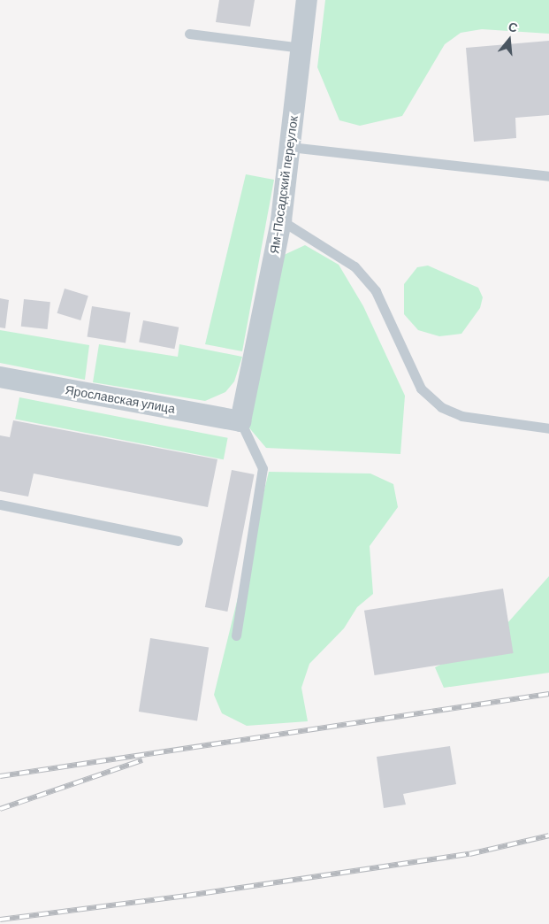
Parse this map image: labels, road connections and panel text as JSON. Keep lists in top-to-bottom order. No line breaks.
{"streets":{"street":["Ям-Посадский переулок","Ярославская улица"]},"crossings":[["Ям-Посадский переулок","Ярославская улица"]],"north":"top"}
